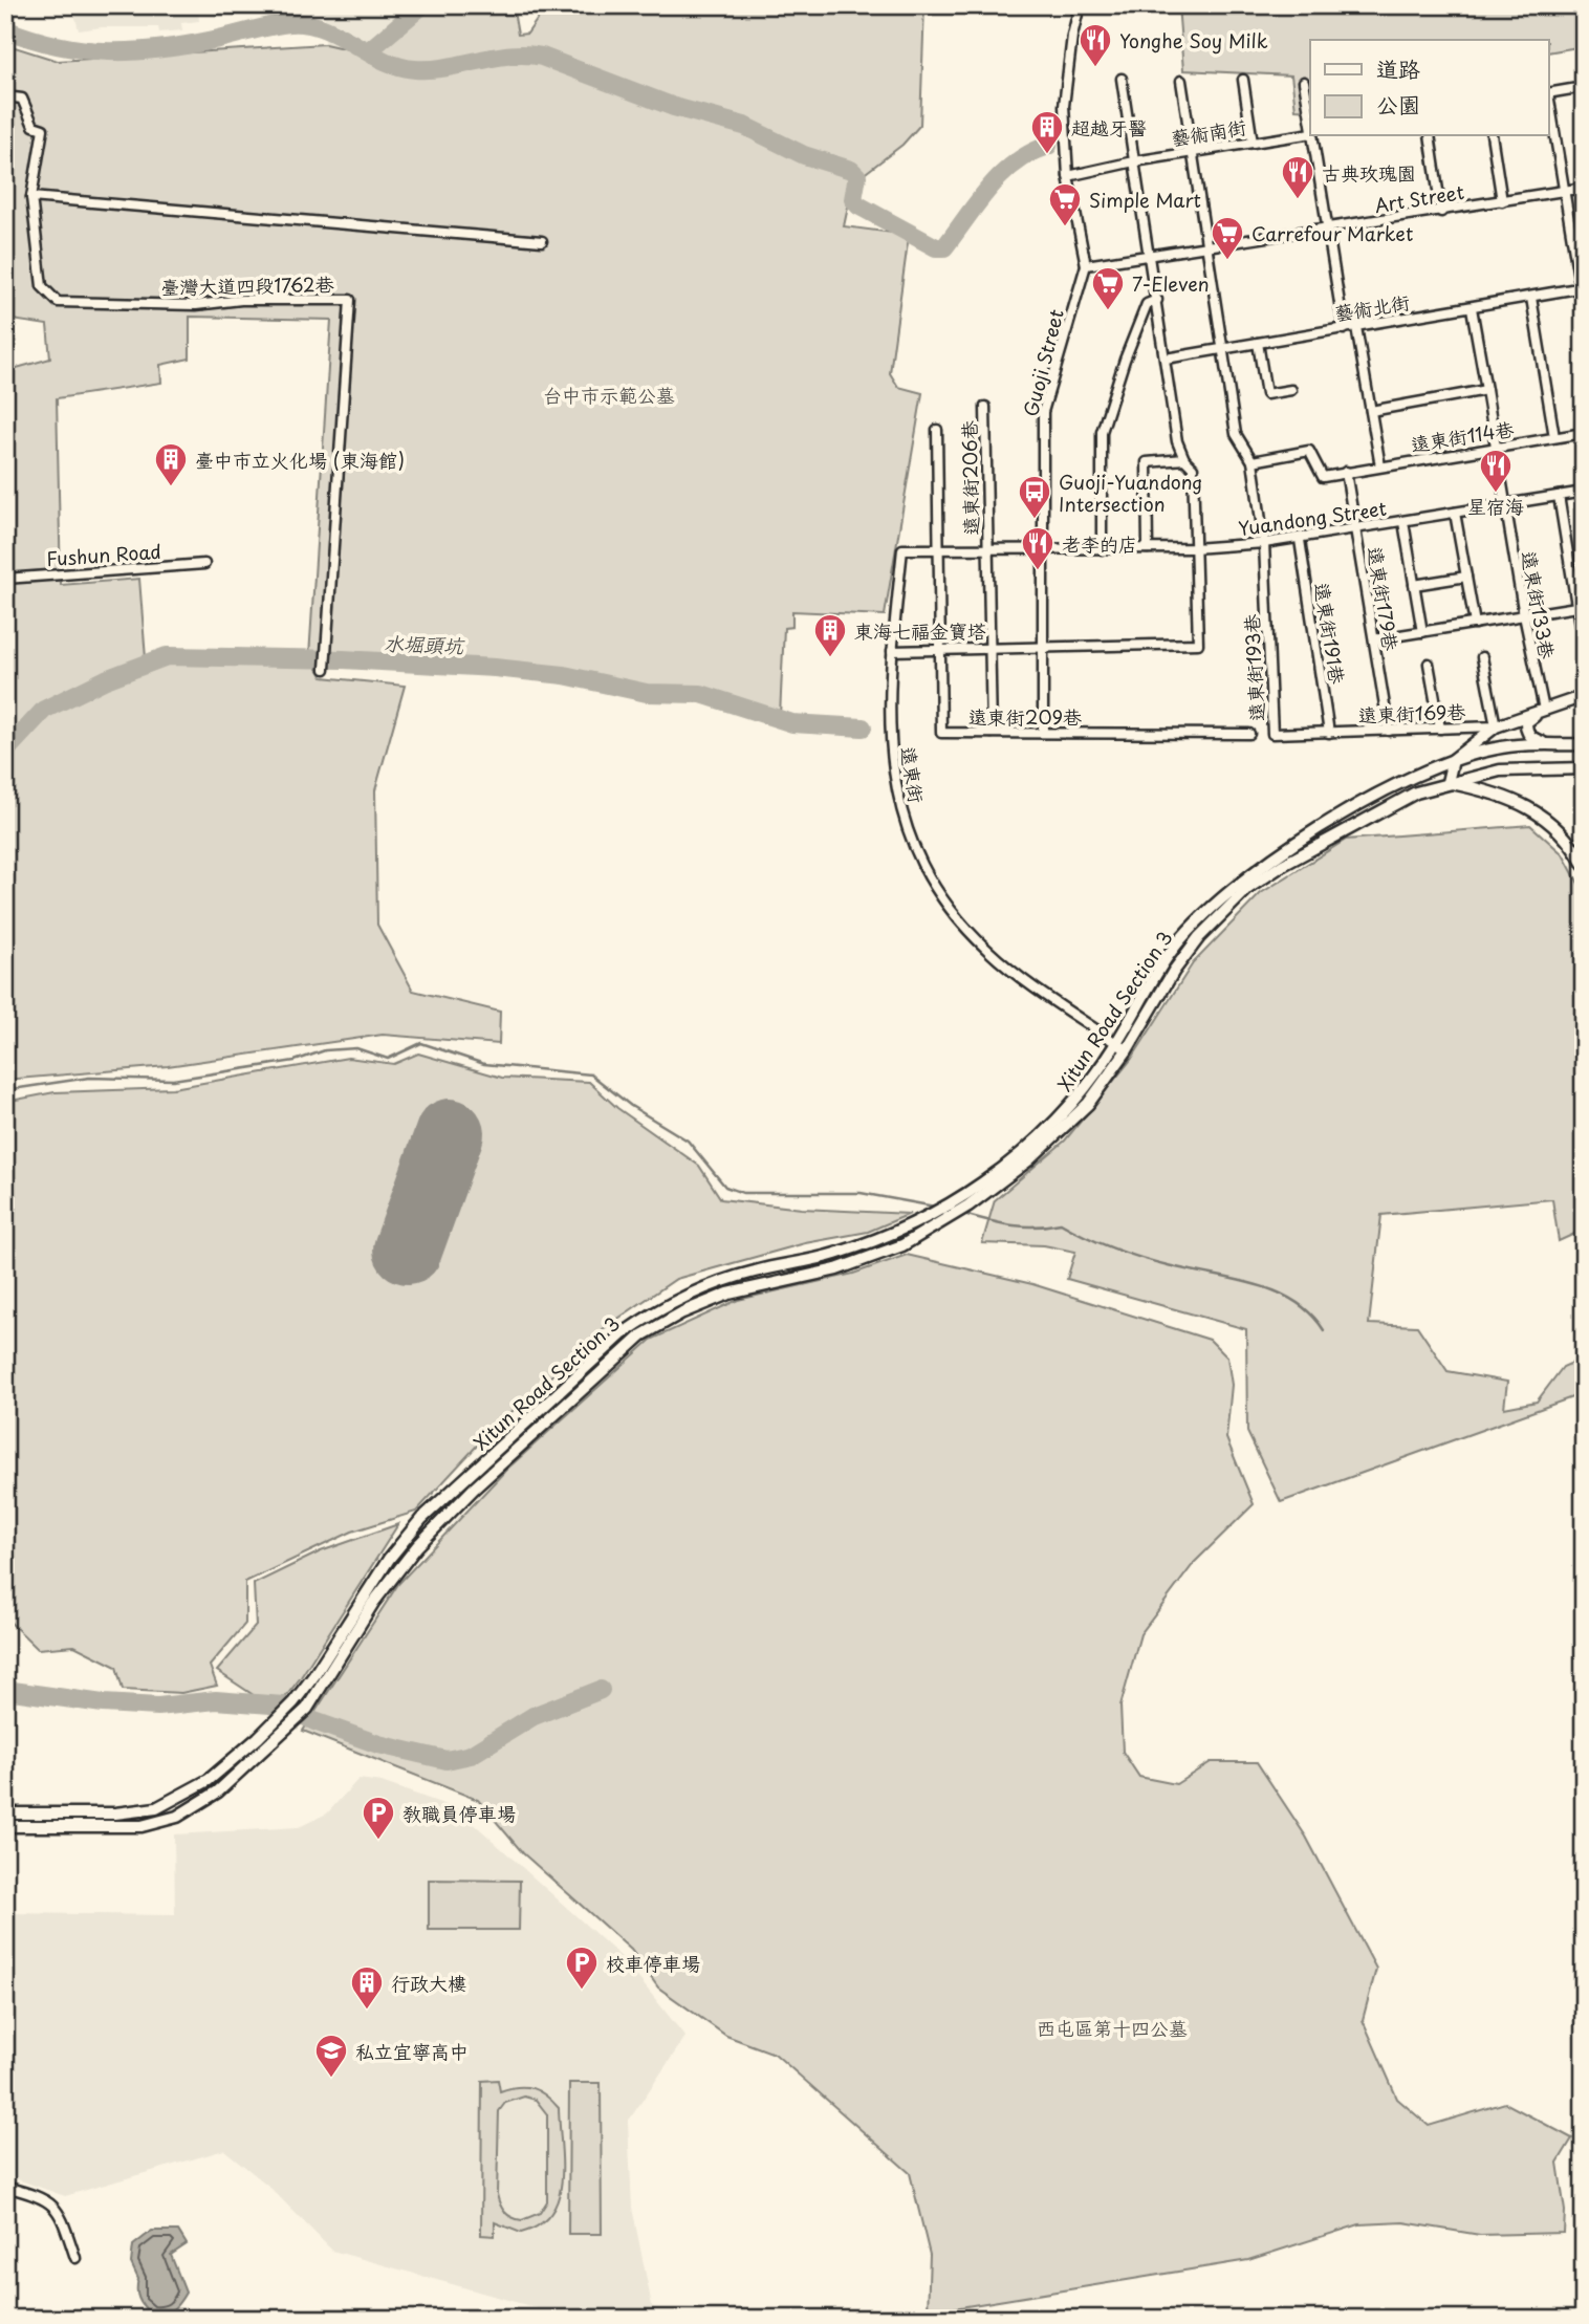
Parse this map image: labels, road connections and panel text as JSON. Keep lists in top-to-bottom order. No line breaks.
{"streets":{"street":["藝術南街","Art Street","臺灣大道四段1762巷","藝術北街","Guoji Street","遠東街114巷","遠東街206巷","Yuandong Street","Fushun Road","遠東街179巷","遠東街133巷","遠東街191巷","遠東街193巷","遠東街169巷","遠東街209巷","遠東街","Xitun Road Section 3"]},"crossings":[["藝術南街","Guoji Street"],["Art Street","Guoji Street"],["藝術北街","遠東街133巷"],["Guoji Street","Yuandong Street"],["Guoji Street","遠東街209巷"],["Guoji Street","遠東街"],["遠東街114巷","遠東街179巷"],["遠東街114巷","遠東街133巷"],["遠東街206巷","遠東街209巷"],["遠東街206巷","遠東街"],["Yuandong Street","遠東街179巷"],["Yuandong Street","遠東街133巷"],["Yuandong Street","遠東街191巷"],["Yuandong Street","遠東街193巷"],["Yuandong Street","遠東街"],["遠東街179巷","遠東街169巷"],["遠東街191巷","遠東街193巷"],["遠東街191巷","遠東街169巷"],["遠東街193巷","遠東街169巷"],["遠東街209巷","遠東街"],["遠東街","Xitun Road Section 3"]],"water":["水堀頭坑"],"parks":["台中市示範公墓","西屯區第十四公墓"],"places":{"restaurant":["Yonghe Soy Milk","古典玫瑰園","星宿海","老李的店"],"building":["超越牙醫","臺中市立火化場 (東海館)","東海七福金寶塔","行政大樓"],"supermarket":["Simple Mart","Carrefour Market","7-Eleven"],"bus stop":["Guoji-Yuandong Intersection"],"parking":["教職員停車場","校車停車場"],"school or university":["私立宜寧高中"]},"legend":["道路","公園"]}
